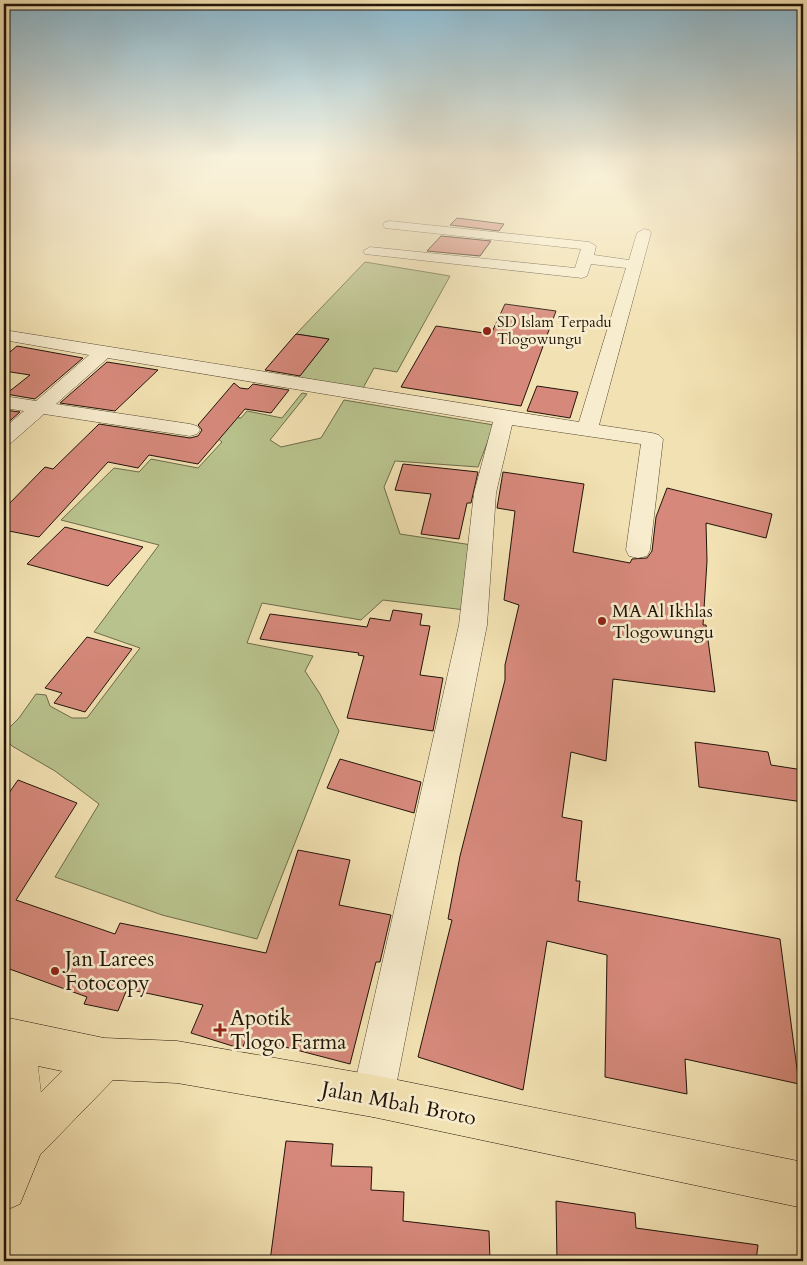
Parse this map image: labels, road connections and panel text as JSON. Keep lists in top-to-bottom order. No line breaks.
{"streets":{"main road":["Jalan Mbah Broto"]},"places":{"other":["SD Islam Terpadu Tlogowungu","MA Al Ikhlas Tlogowungu","Jan Larees Fotocopy"],"health":["Apotik Tlogo Farma"]}}
